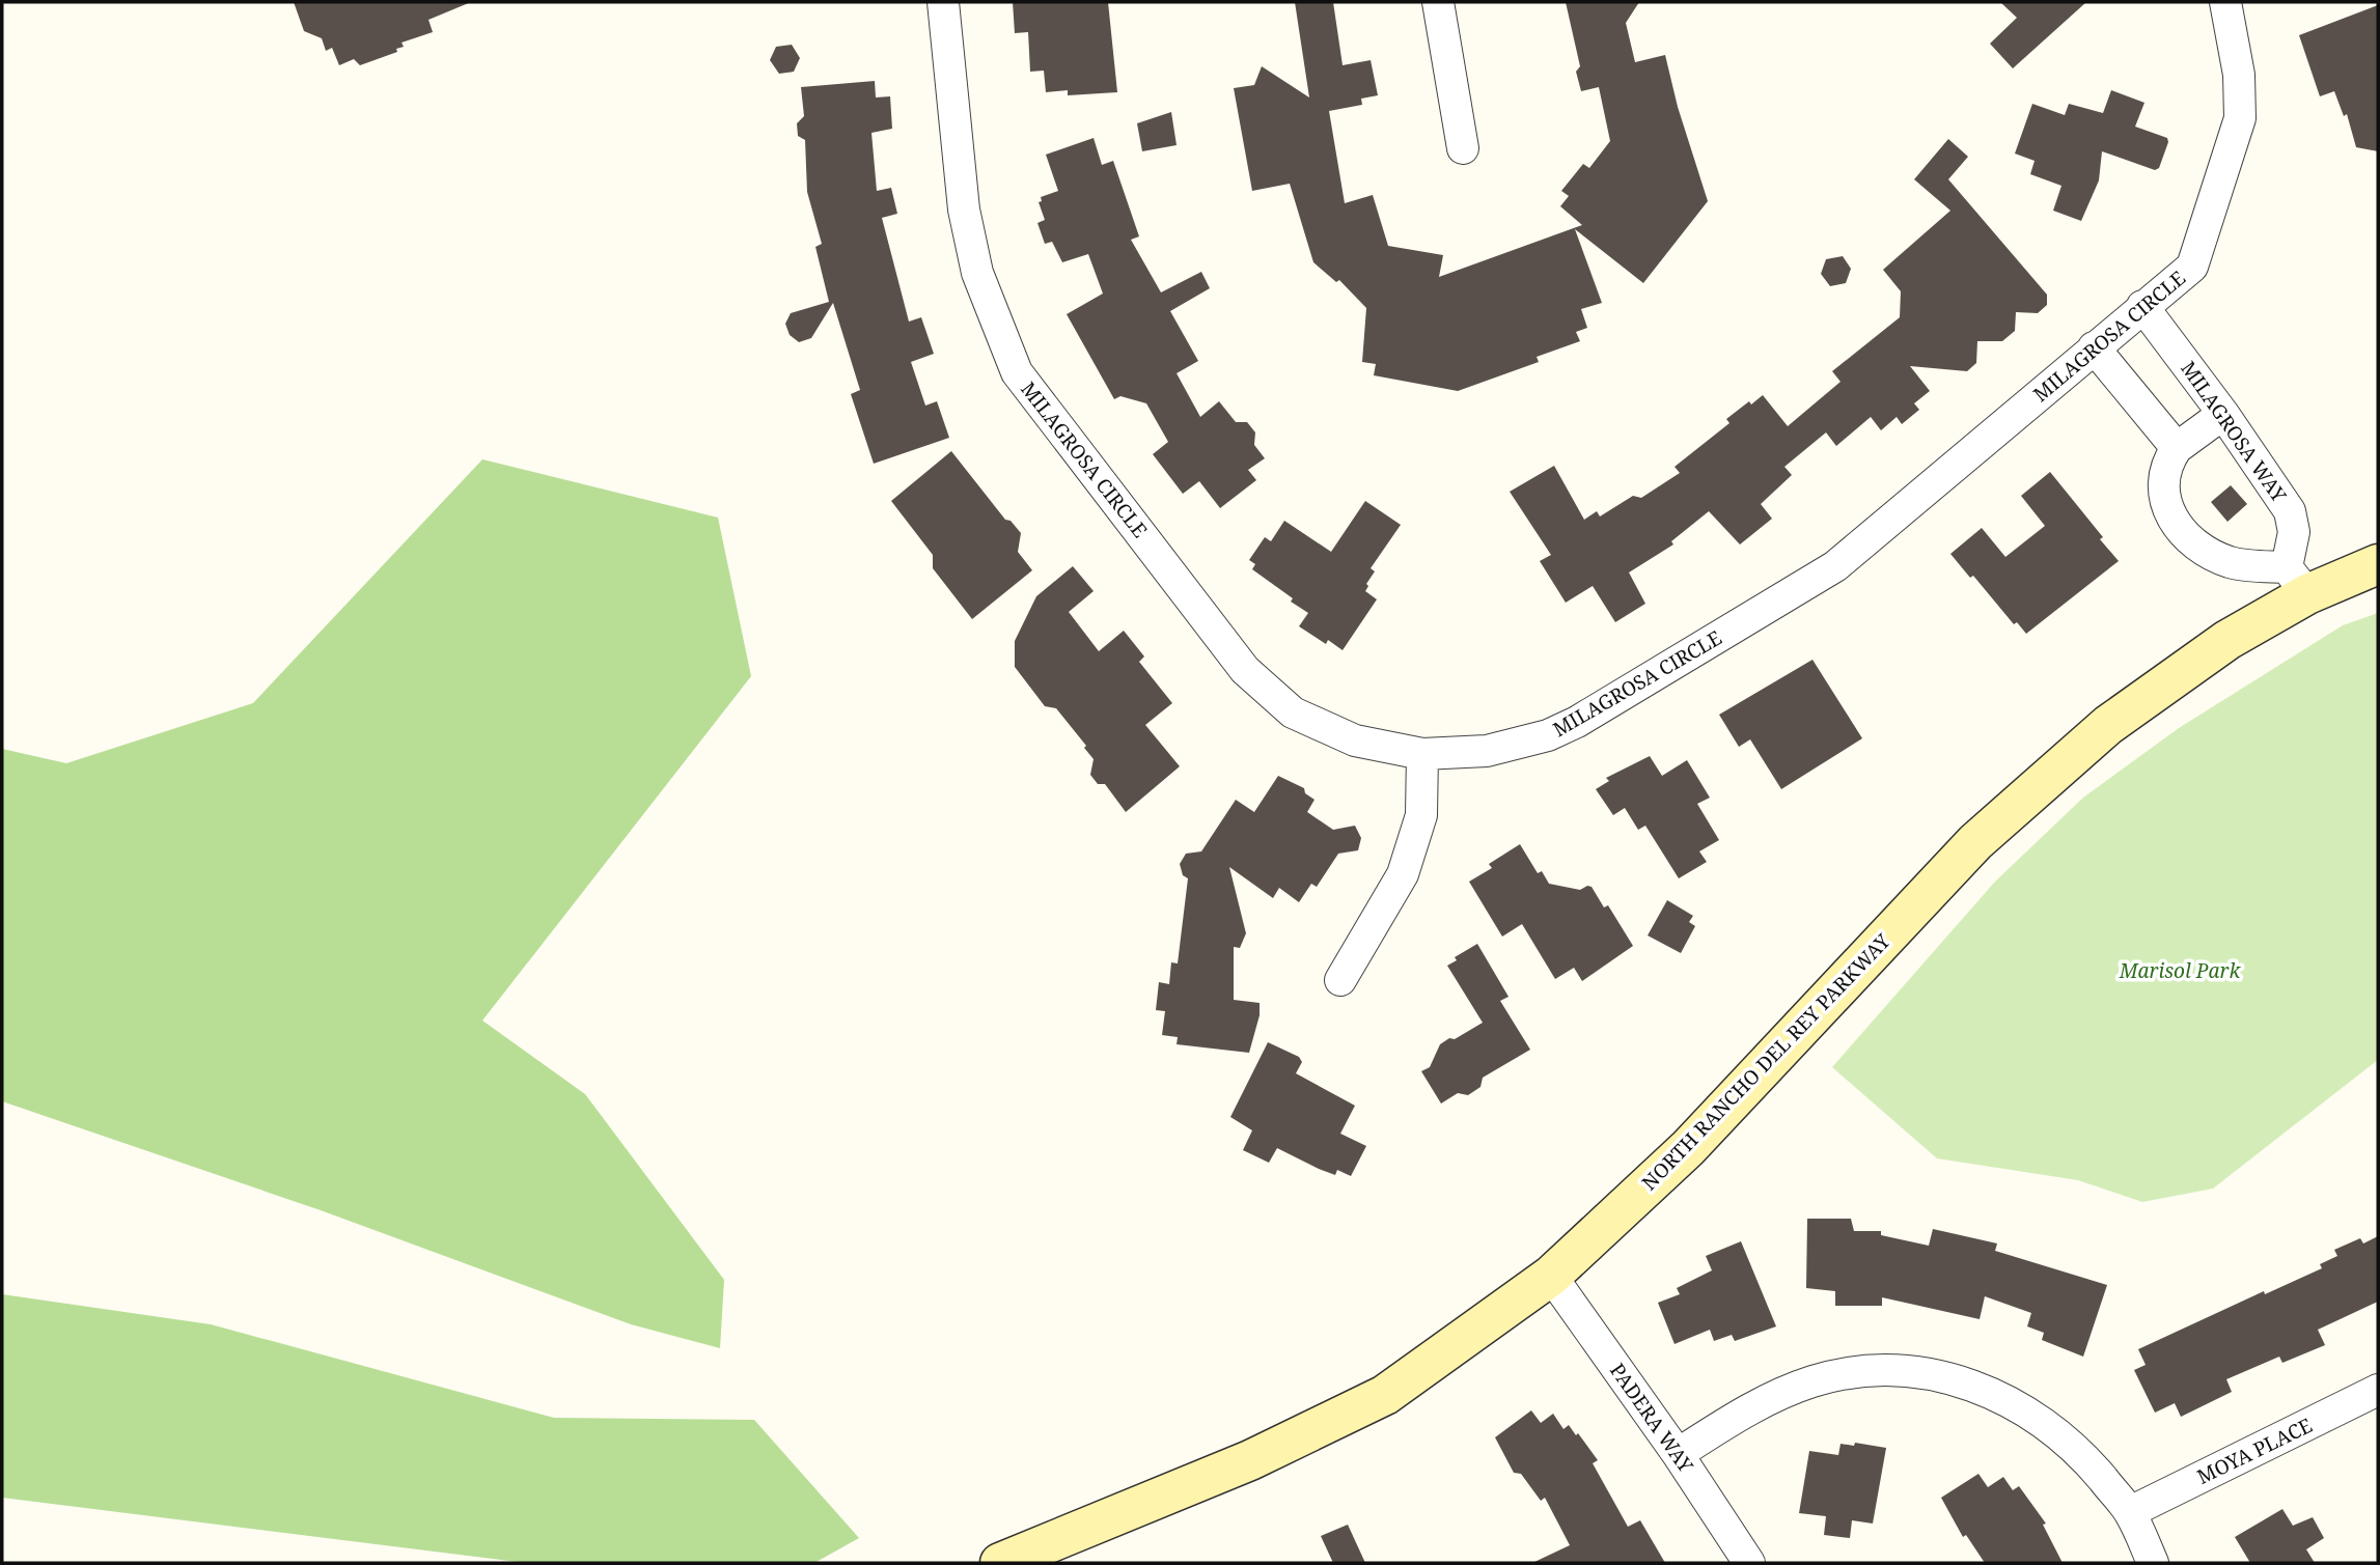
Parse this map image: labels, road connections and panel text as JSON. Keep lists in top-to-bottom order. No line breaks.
{"streets":{"street":["MILAGROSA CIRCLE","MILAGROSA WAY","NORTH RANCHO DEL REY PARKWAY","PADERA WAY","MOYA PLACE"]},"crossings":[["MILAGROSA CIRCLE","MILAGROSA WAY"],["MILAGROSA WAY","NORTH RANCHO DEL REY PARKWAY"],["NORTH RANCHO DEL REY PARKWAY","PADERA WAY"]],"parks":["Marisol Park"]}
